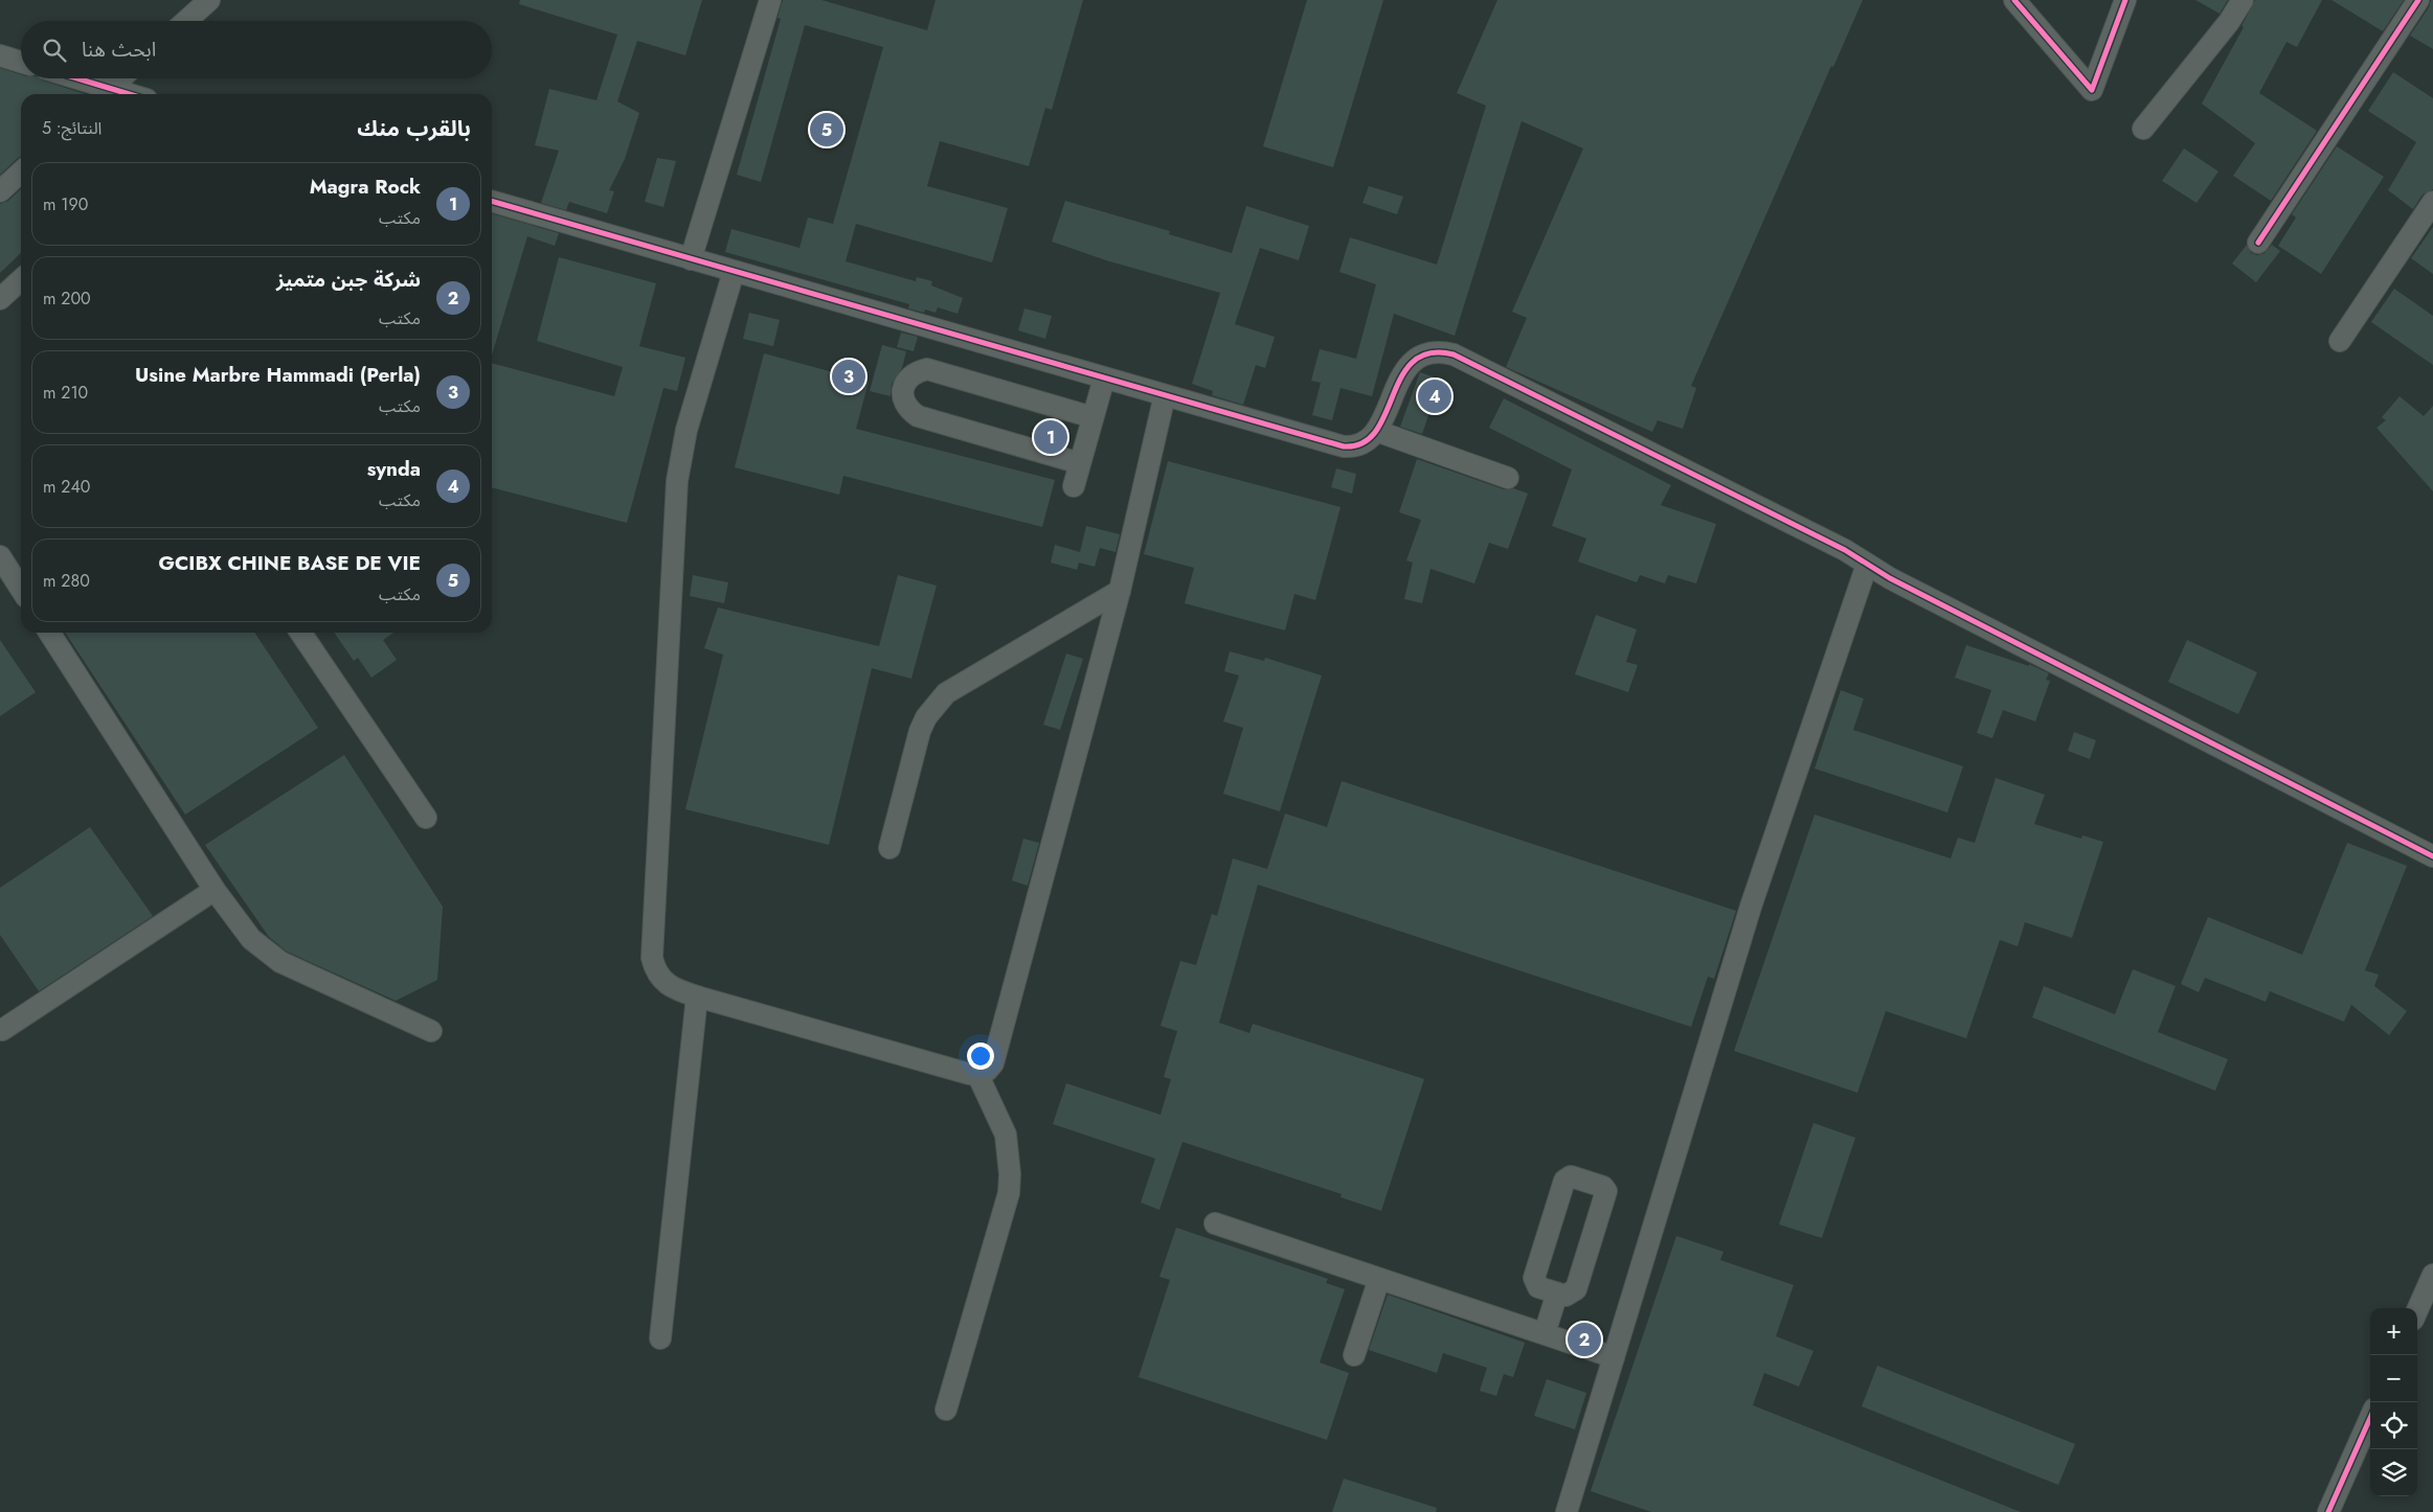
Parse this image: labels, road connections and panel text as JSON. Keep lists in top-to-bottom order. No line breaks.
{"page":{"search":"ابحث هنا","heading":["بالقرب منك","النتائج: 5"],"pins":["5","3","4","1","2"],"list":[{"mark":"1","name":"Magra Rock","note":"مكتب","value":"190 m"},{"mark":"2","name":"شركة جبن متميز","note":"مكتب","value":"200 m"},{"mark":"3","name":"Usine Marbre Hammadi (Perla)","note":"مكتب","value":"210 m"},{"mark":"4","name":"synda","note":"مكتب","value":"240 m"},{"mark":"5","name":"GCIBX CHINE BASE DE VIE","note":"مكتب","value":"280 m"}],"map_buttons":["+","−"]}}
